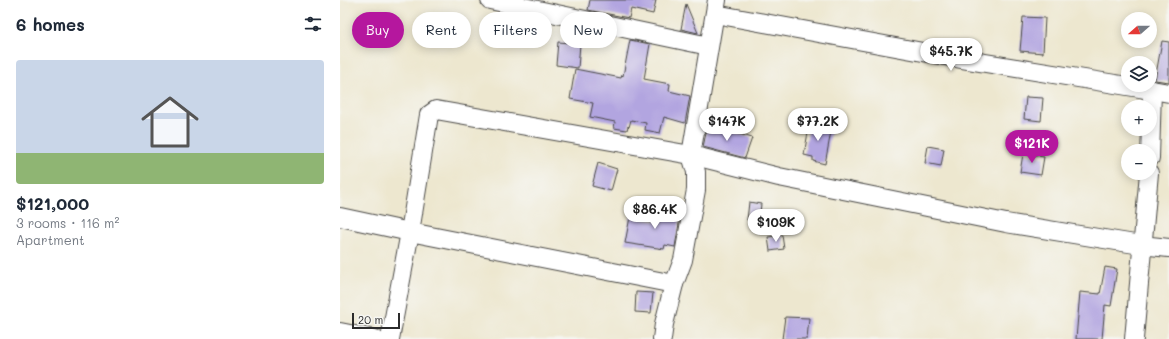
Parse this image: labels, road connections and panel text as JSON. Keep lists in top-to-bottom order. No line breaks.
{"scale_bar":"20 m","north":"left","page":{"heading":"6 homes","map_buttons":["+","−"],"chip":["Buy","Rent","Filters","New"],"price":["$45.7K","$147K","$77.2K","$121K","$86.4K","$109K"],"list":[{"name":"$121,000","note":"3 rooms · 116 m² · Apartment"}],"scale":"20 m"}}
